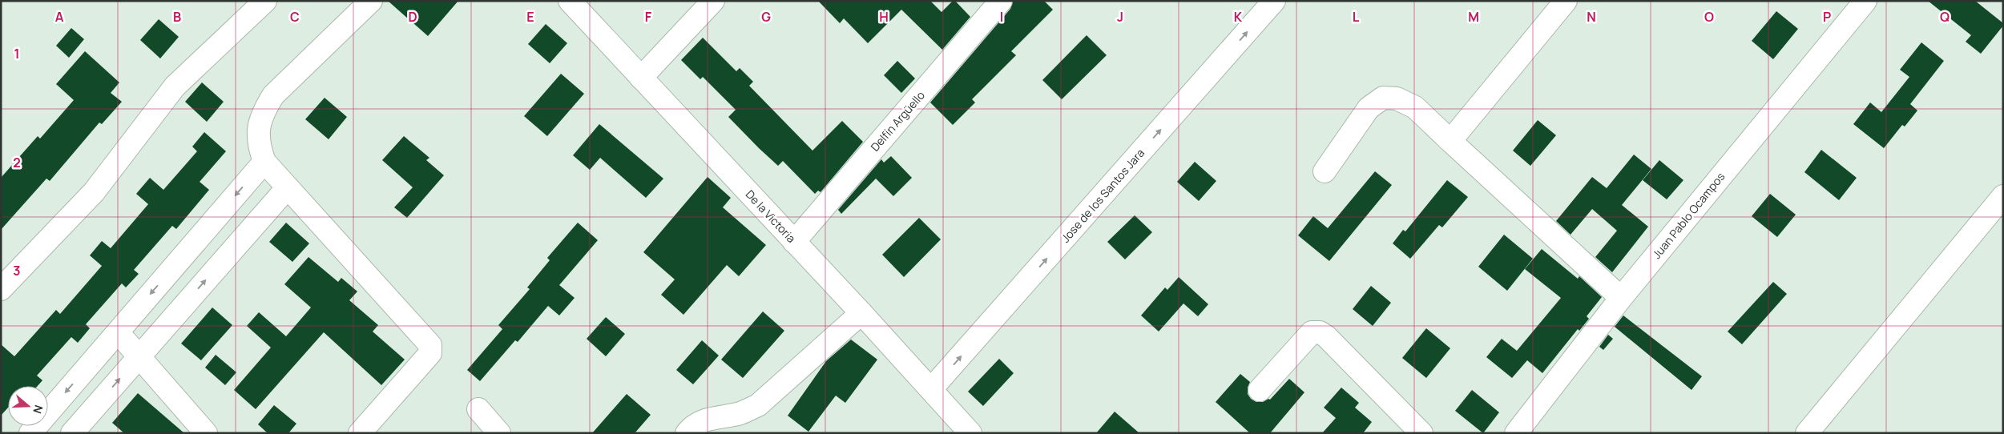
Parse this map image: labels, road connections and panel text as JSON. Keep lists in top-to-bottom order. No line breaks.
{"streets":{"street":["Delfín Argüello","Jose de los Santos Jara","Juan Pablo Ocampos","De la Victoria"]},"crossings":[["Delfín Argüello","De la Victoria"],["Jose de los Santos Jara","De la Victoria"]],"one_way":["Jose de los Santos Jara"],"north":"right","grid":{"columns":["A","B","C","D","E","F","G","H","I","J","K","L","M","N","O","P","Q"],"rows":["1","2","3"]}}
